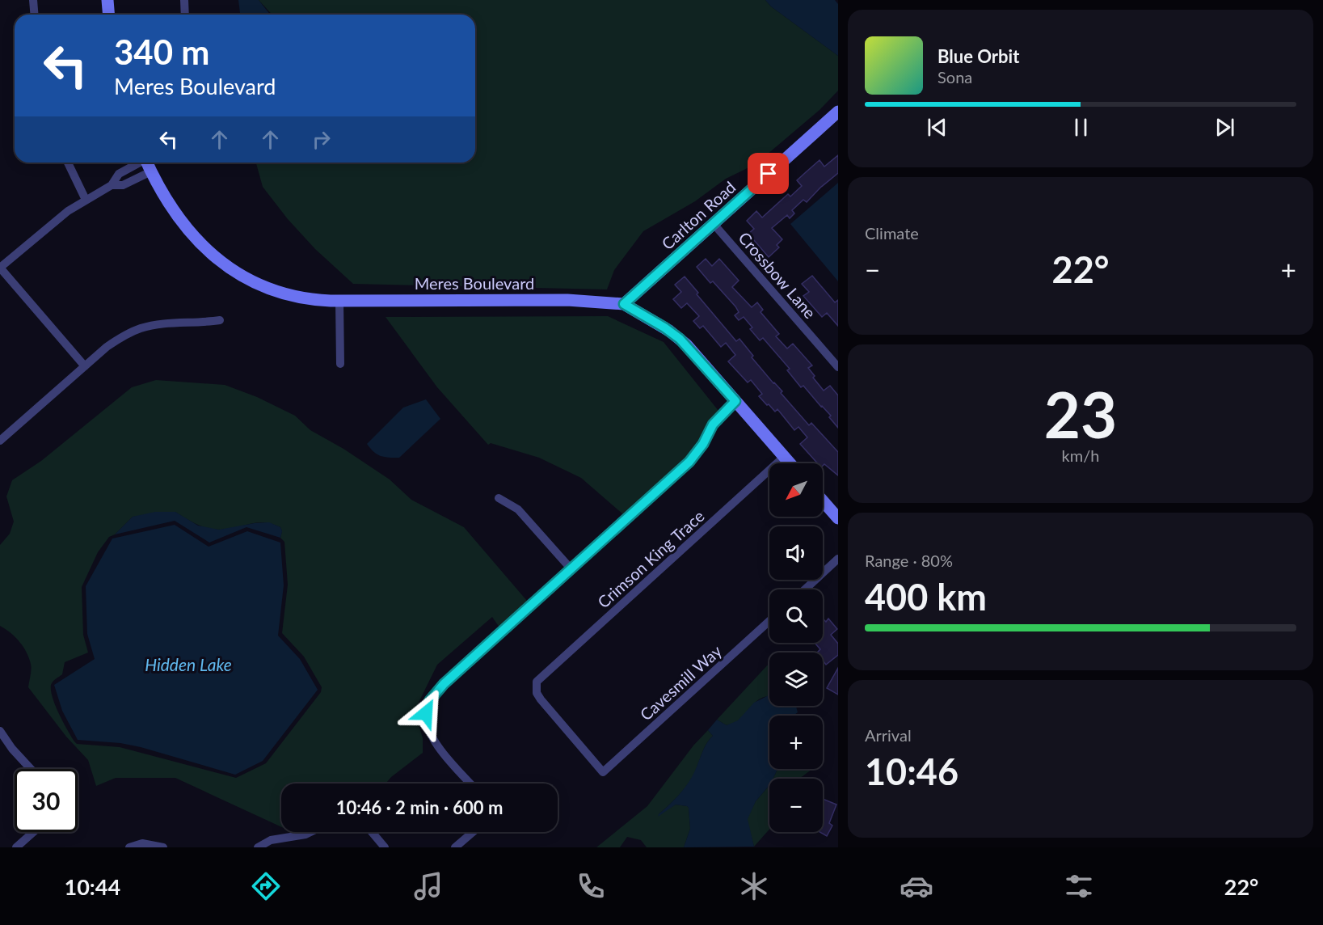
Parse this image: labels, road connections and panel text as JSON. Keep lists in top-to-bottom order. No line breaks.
{"streets":{"street":["Carlton Road","Crossbow Lane","Meres Boulevard","Crimson King Trace","Cavesmill Way"]},"crossings":[["Carlton Road","Crossbow Lane"],["Carlton Road","Meres Boulevard"],["Meres Boulevard","Crimson King Trace"],["Crimson King Trace","Cavesmill Way"]],"water":["Hidden Lake"],"north":"bottom left","page":{"turn":["340 m","Meres Boulevard"],"song":["Blue Orbit","Sona"],"tile":["Climate",["23","km/h"],["Range · 80%","400 km"],["Arrival","10:46"]],"heat":["−","22°","+"],"map_buttons":["+","−"],"limit":"30","trip":"10:46 · 2 min · 600 m","tabs":["10:44","22°"]}}
